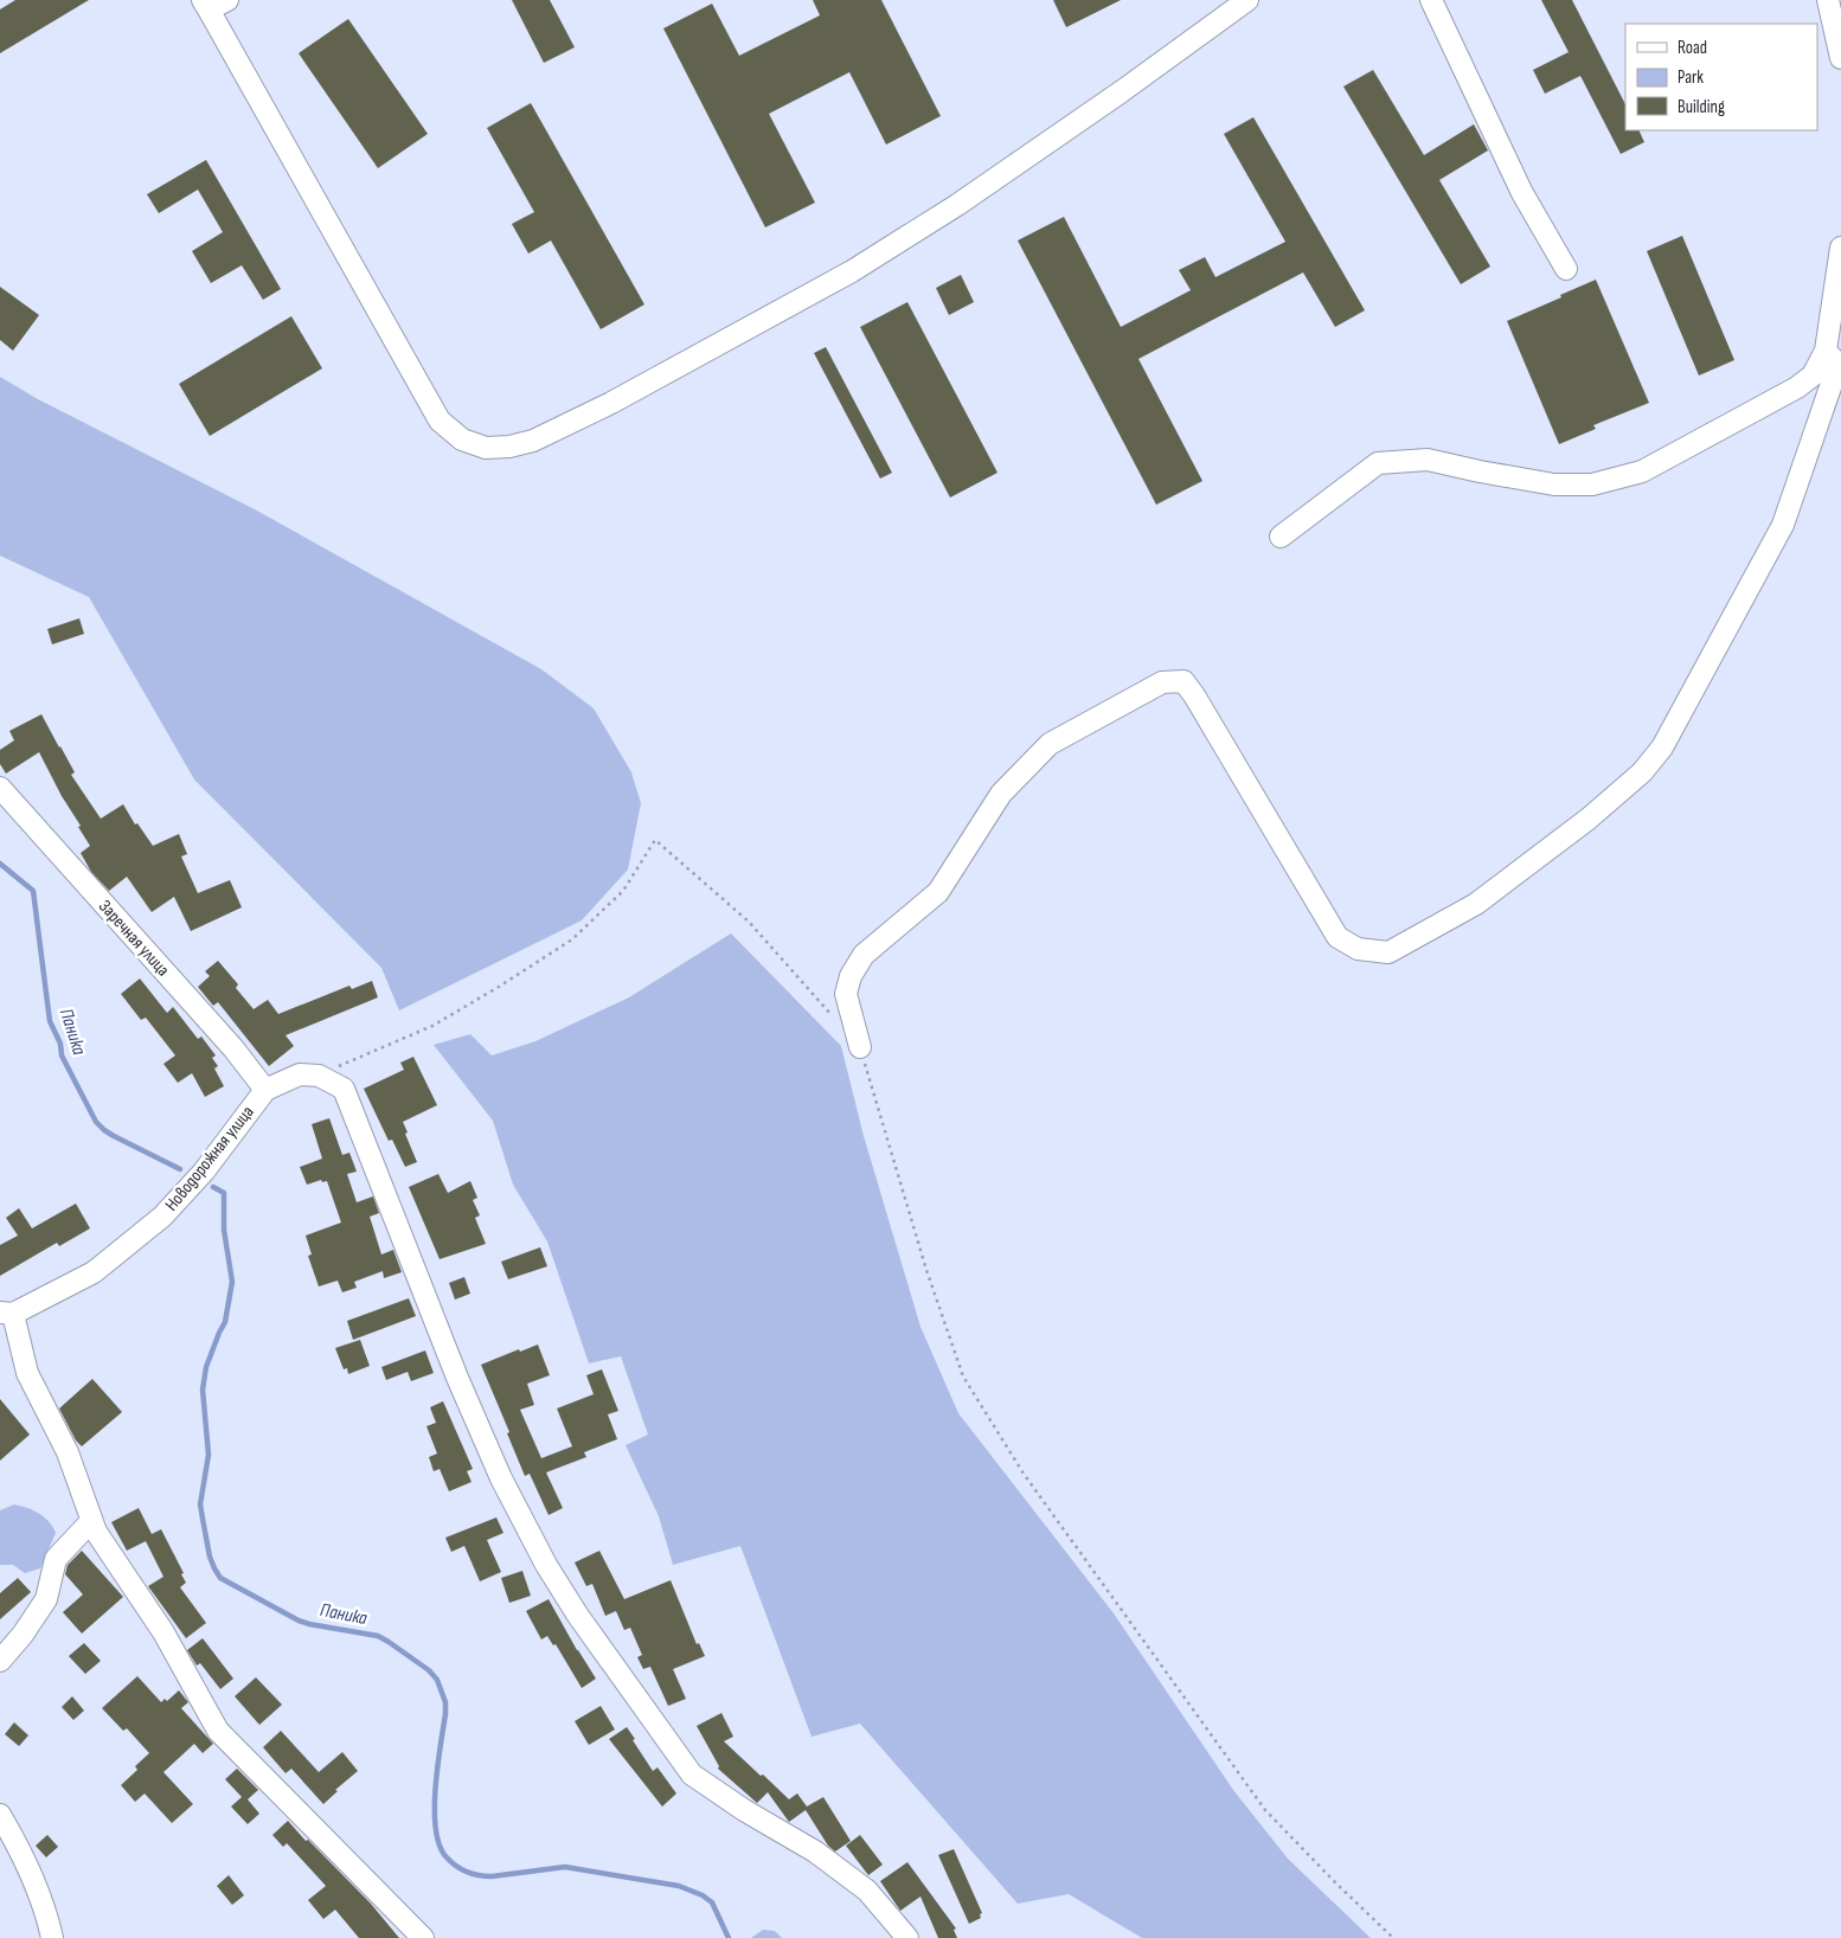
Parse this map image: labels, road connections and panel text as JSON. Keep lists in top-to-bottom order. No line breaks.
{"streets":{"street":["Заречная улица","Новодорожная улица"]},"crossings":[["Заречная улица","Новодорожная улица"]],"water":["Паника"],"legend":["Road","Park","Building"]}
